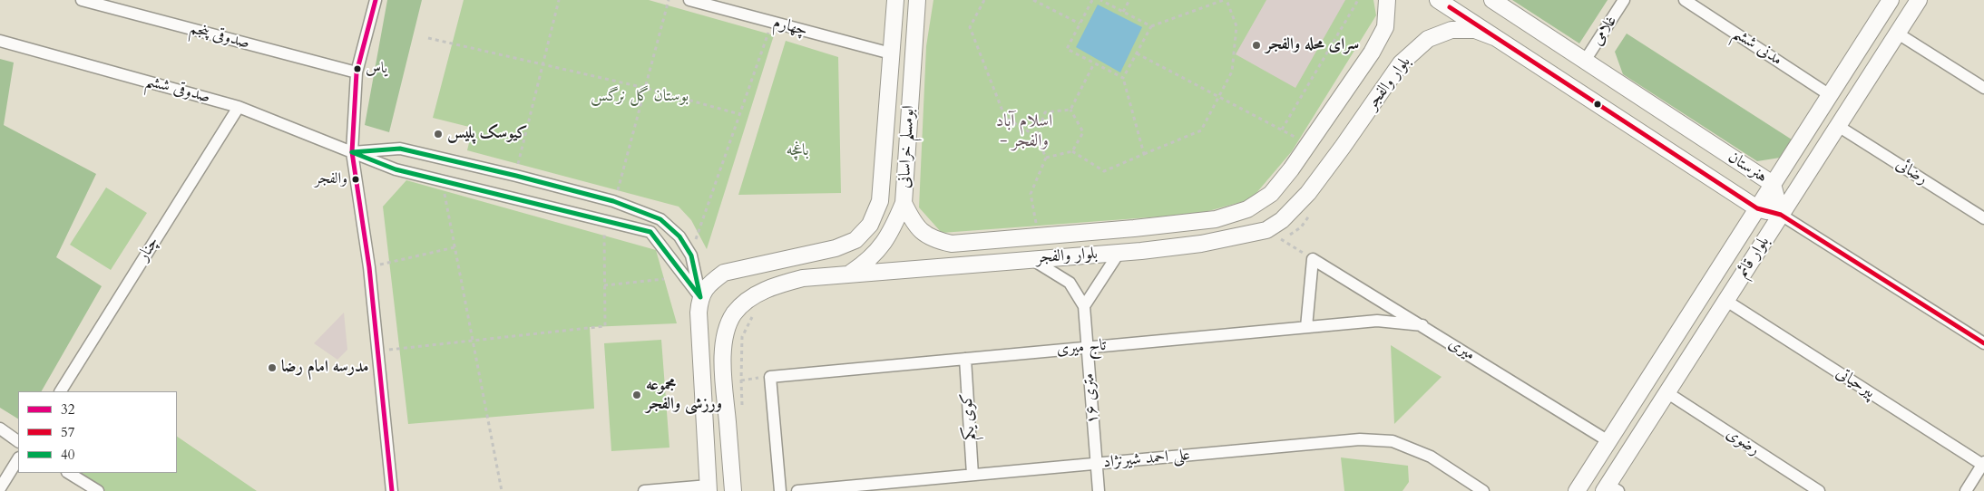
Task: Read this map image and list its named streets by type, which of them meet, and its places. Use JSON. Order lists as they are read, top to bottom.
{
  "streets": {
    "main road": [
      "بلوار والفجر",
      "ابومسلم خراسانی",
      "هنرستان",
      "بلوار قائم"
    ],
    "street": [
      "چهارم",
      "غلامی",
      "صدوقی پنجم",
      "مدنی ششم",
      "صدوقی ششم",
      "رضائی",
      "چنار",
      "تاج میری",
      "میری",
      "پیرحیاتی",
      "۱۶ متری",
      "کوی یکم",
      "رضوی",
      "علی احمد شیرنژاد"
    ]
  },
  "crossings": [
    ["چهارم", "ابومسلم خراسانی"],
    ["غلامی", "هنرستان"],
    ["مدنی ششم", "بلوار قائم"],
    ["بلوار والفجر", "ابومسلم خراسانی"],
    ["بلوار والفجر", "هنرستان"],
    ["صدوقی ششم", "ابومسلم خراسانی"],
    ["صدوقی ششم", "چنار"],
    ["هنرستان", "بلوار قائم"],
    ["رضائی", "بلوار قائم"],
    ["بلوار قائم", "میری"],
    ["بلوار قائم", "پیرحیاتی"],
    ["بلوار قائم", "رضوی"],
    ["تاج میری", "میری"],
    ["تاج میری", "۱۶ متری"],
    ["تاج میری", "کوی یکم"],
    ["۱۶ متری", "علی احمد شیرنژاد"],
    ["کوی یکم", "علی احمد شیرنژاد"]
  ],
  "districts": ["اسلام آباد - والفجر"],
  "parks": ["بوستان گل نرگس", "باغچه"],
  "places": [
    "سرای محله والفجر",
    "یاس",
    "کیوسک پلیس",
    "والفجر",
    "مدرسه امام رضا",
    "مجموعه ورزشی والفجر"
  ],
  "lines": ["transit line 32", "transit line 57", "transit line 40"],
  "legend": ["32", "57", "40"]
}
